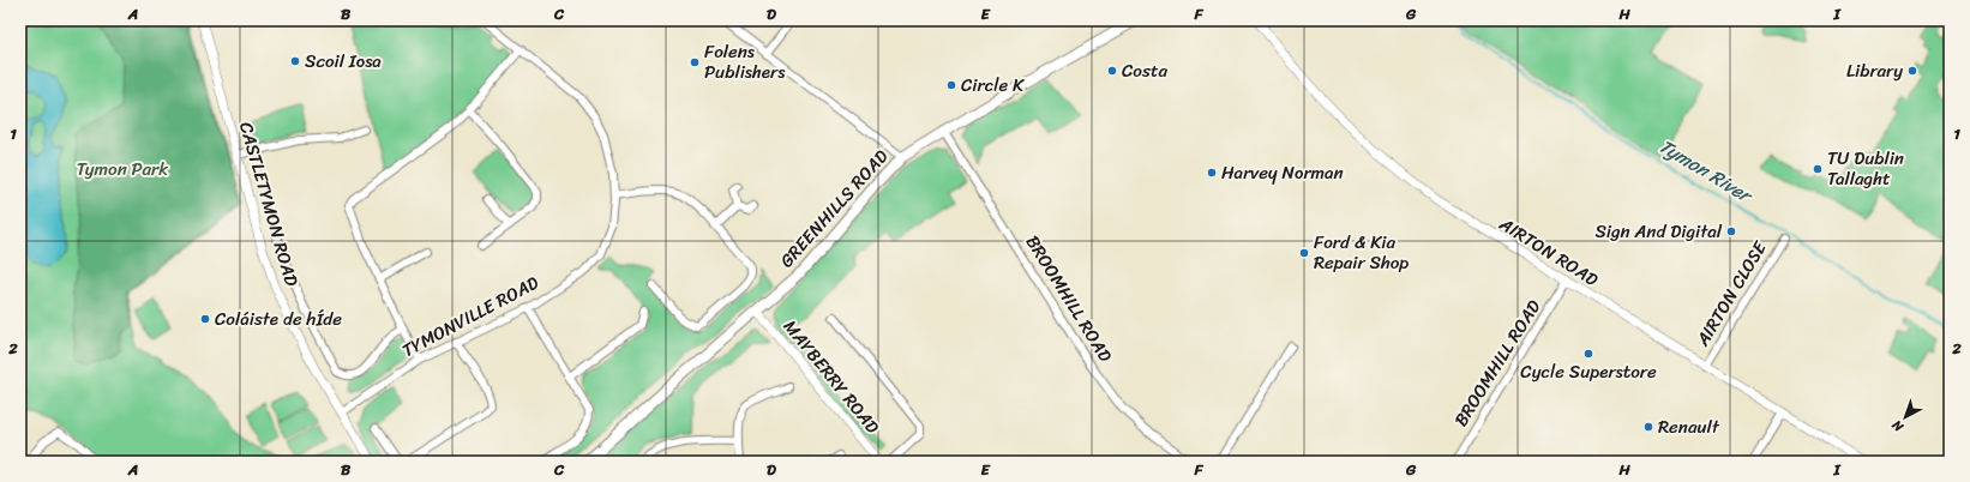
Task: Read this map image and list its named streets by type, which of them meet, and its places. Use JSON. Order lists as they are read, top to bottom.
{
  "streets": {
    "main road": ["GREENHILLS ROAD"],
    "street": [
      "CASTLETYMON ROAD",
      "AIRTON ROAD",
      "AIRTON CLOSE",
      "BROOMHILL ROAD",
      "TYMONVILLE ROAD",
      "MAYBERRY ROAD"
    ]
  },
  "crossings": [
    ["CASTLETYMON ROAD", "TYMONVILLE ROAD"],
    ["GREENHILLS ROAD", "BROOMHILL ROAD"],
    ["GREENHILLS ROAD", "MAYBERRY ROAD"],
    ["AIRTON ROAD", "AIRTON CLOSE"],
    ["AIRTON ROAD", "BROOMHILL ROAD"]
  ],
  "water": ["Tymon River"],
  "parks": ["Tymon Park"],
  "places": [
    "Scoil Iosa",
    "Folens Publishers",
    "Costa",
    "Library",
    "Circle K",
    "TU Dublin Tallaght",
    "Harvey Norman",
    "Sign And Digital",
    "Ford & Kia Repair Shop",
    "Coláiste de hÍde",
    "Cycle Superstore",
    "Renault"
  ],
  "north": "bottom left",
  "grid": {
    "columns": [
      "A",
      "B",
      "C",
      "D",
      "E",
      "F",
      "G",
      "H",
      "I"
    ],
    "rows": ["1", "2"]
  }
}
